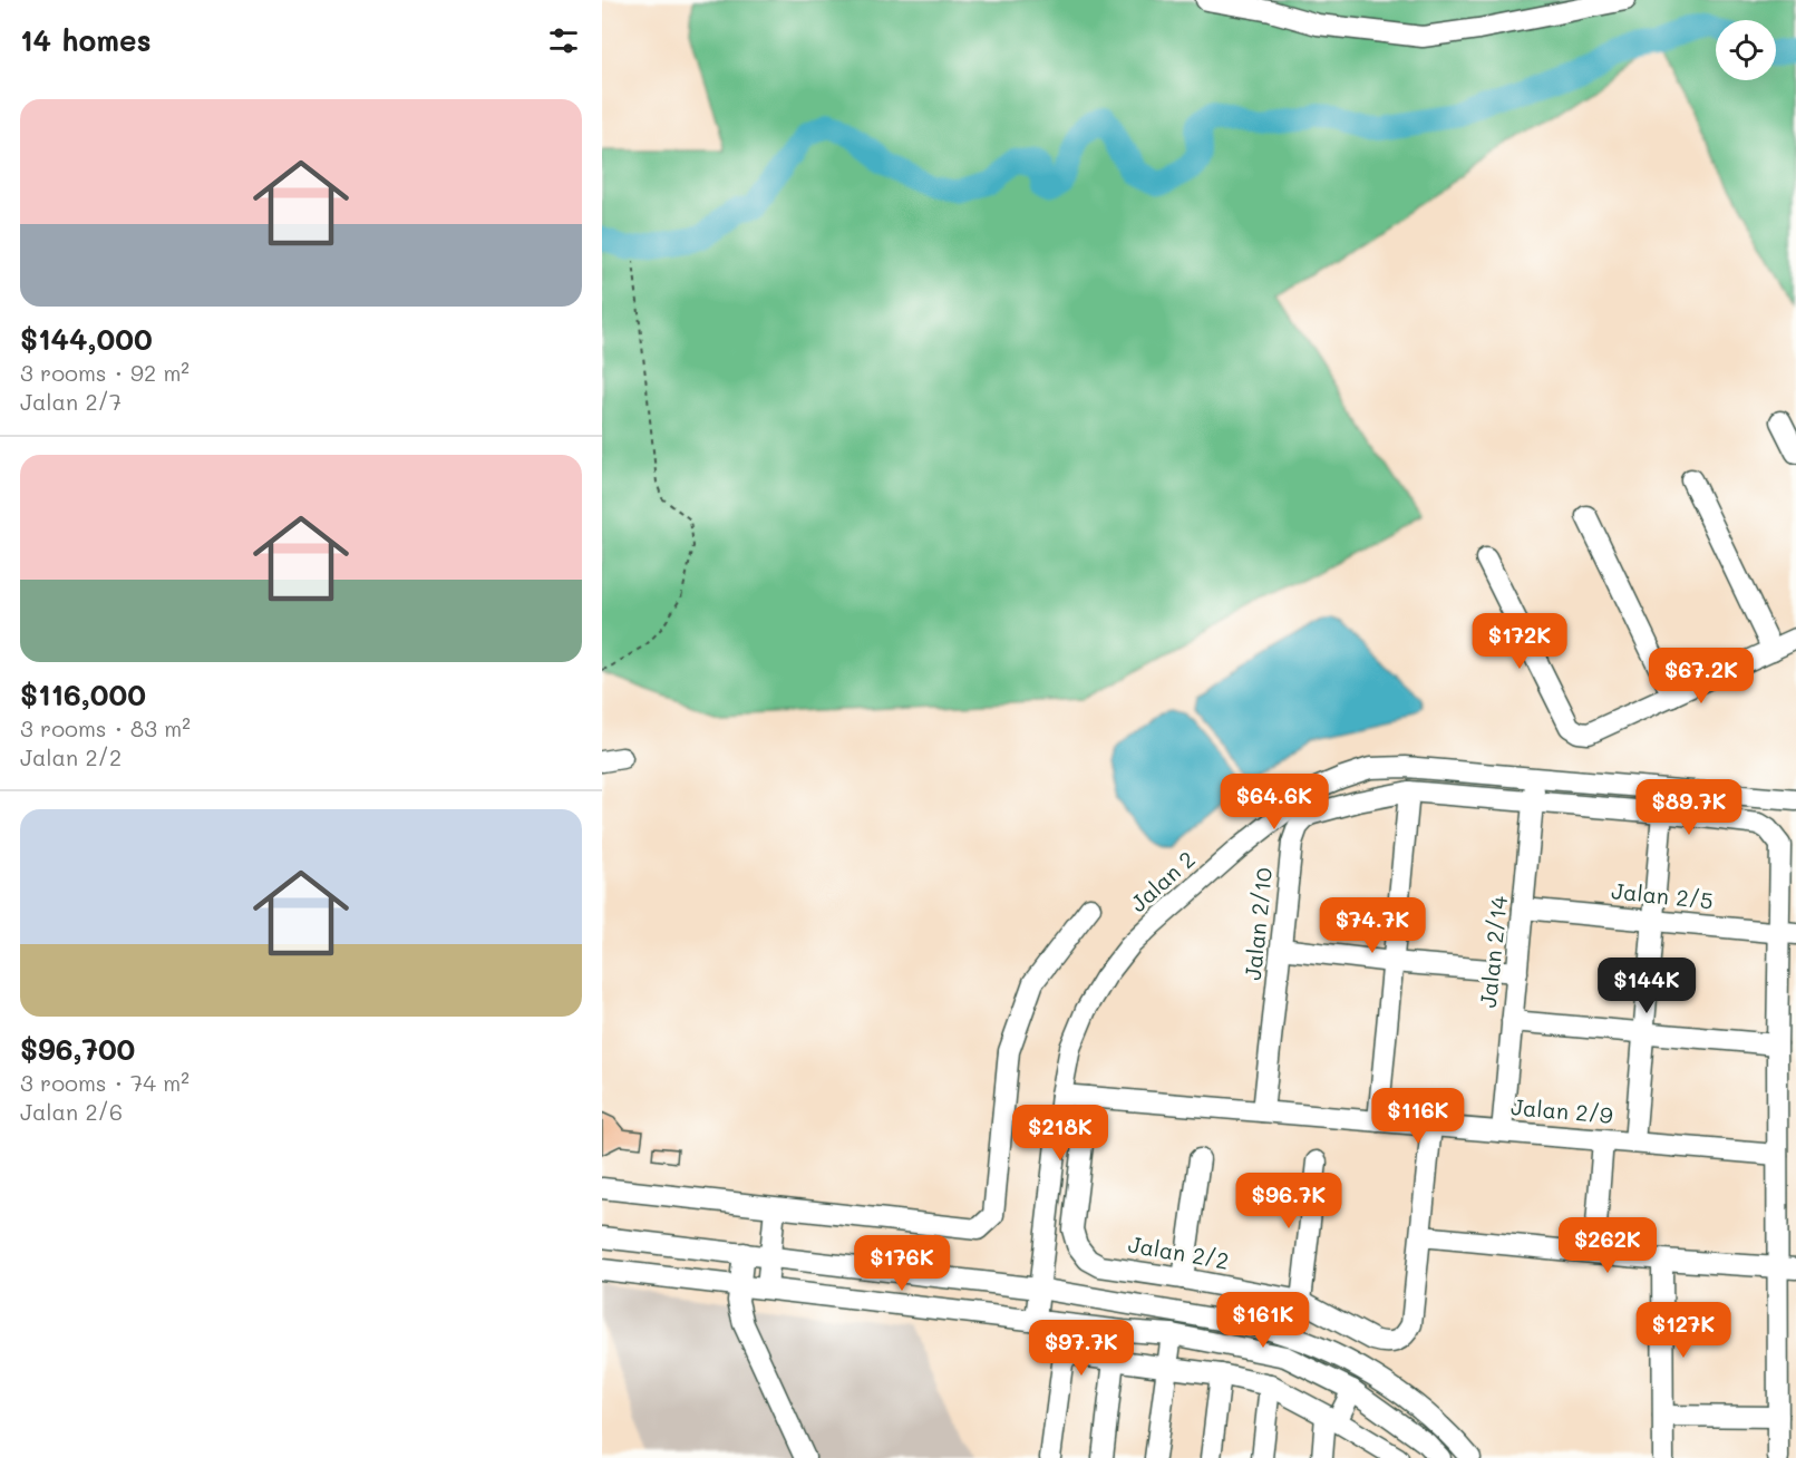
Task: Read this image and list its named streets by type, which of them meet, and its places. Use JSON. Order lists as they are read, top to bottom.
{
  "streets": {
    "street": [
      "Jalan 2",
      "Jalan 2/5",
      "Jalan 2/10",
      "Jalan 2/14",
      "Jalan 2/9",
      "Jalan 2/2"
    ]
  },
  "crossings": [
    ["Jalan 2", "Jalan 2/14"],
    ["Jalan 2", "Jalan 2/9"],
    ["Jalan 2/5", "Jalan 2/10"],
    ["Jalan 2/5", "Jalan 2/14"],
    ["Jalan 2/10", "Jalan 2/14"],
    ["Jalan 2/10", "Jalan 2/9"],
    ["Jalan 2/14", "Jalan 2/9"],
    ["Jalan 2/9", "Jalan 2/2"]
  ],
  "page": {
    "heading": "14 homes",
    "list": [
      {
        "name": "$144,000",
        "note": "3 rooms · 92 m² · Jalan 2/7"
      },
      {
        "name": "$116,000",
        "note": "3 rooms · 83 m² · Jalan 2/2"
      },
      {
        "name": "$96,700",
        "note": "3 rooms · 74 m² · Jalan 2/6"
      }
    ],
    "price": [
      "$172K",
      "$67.2K",
      "$64.6K",
      "$89.7K",
      "$74.7K",
      "$144K",
      "$116K",
      "$218K",
      "$96.7K",
      "$262K",
      "$176K",
      "$161K",
      "$127K",
      "$97.7K"
    ]
  }
}
